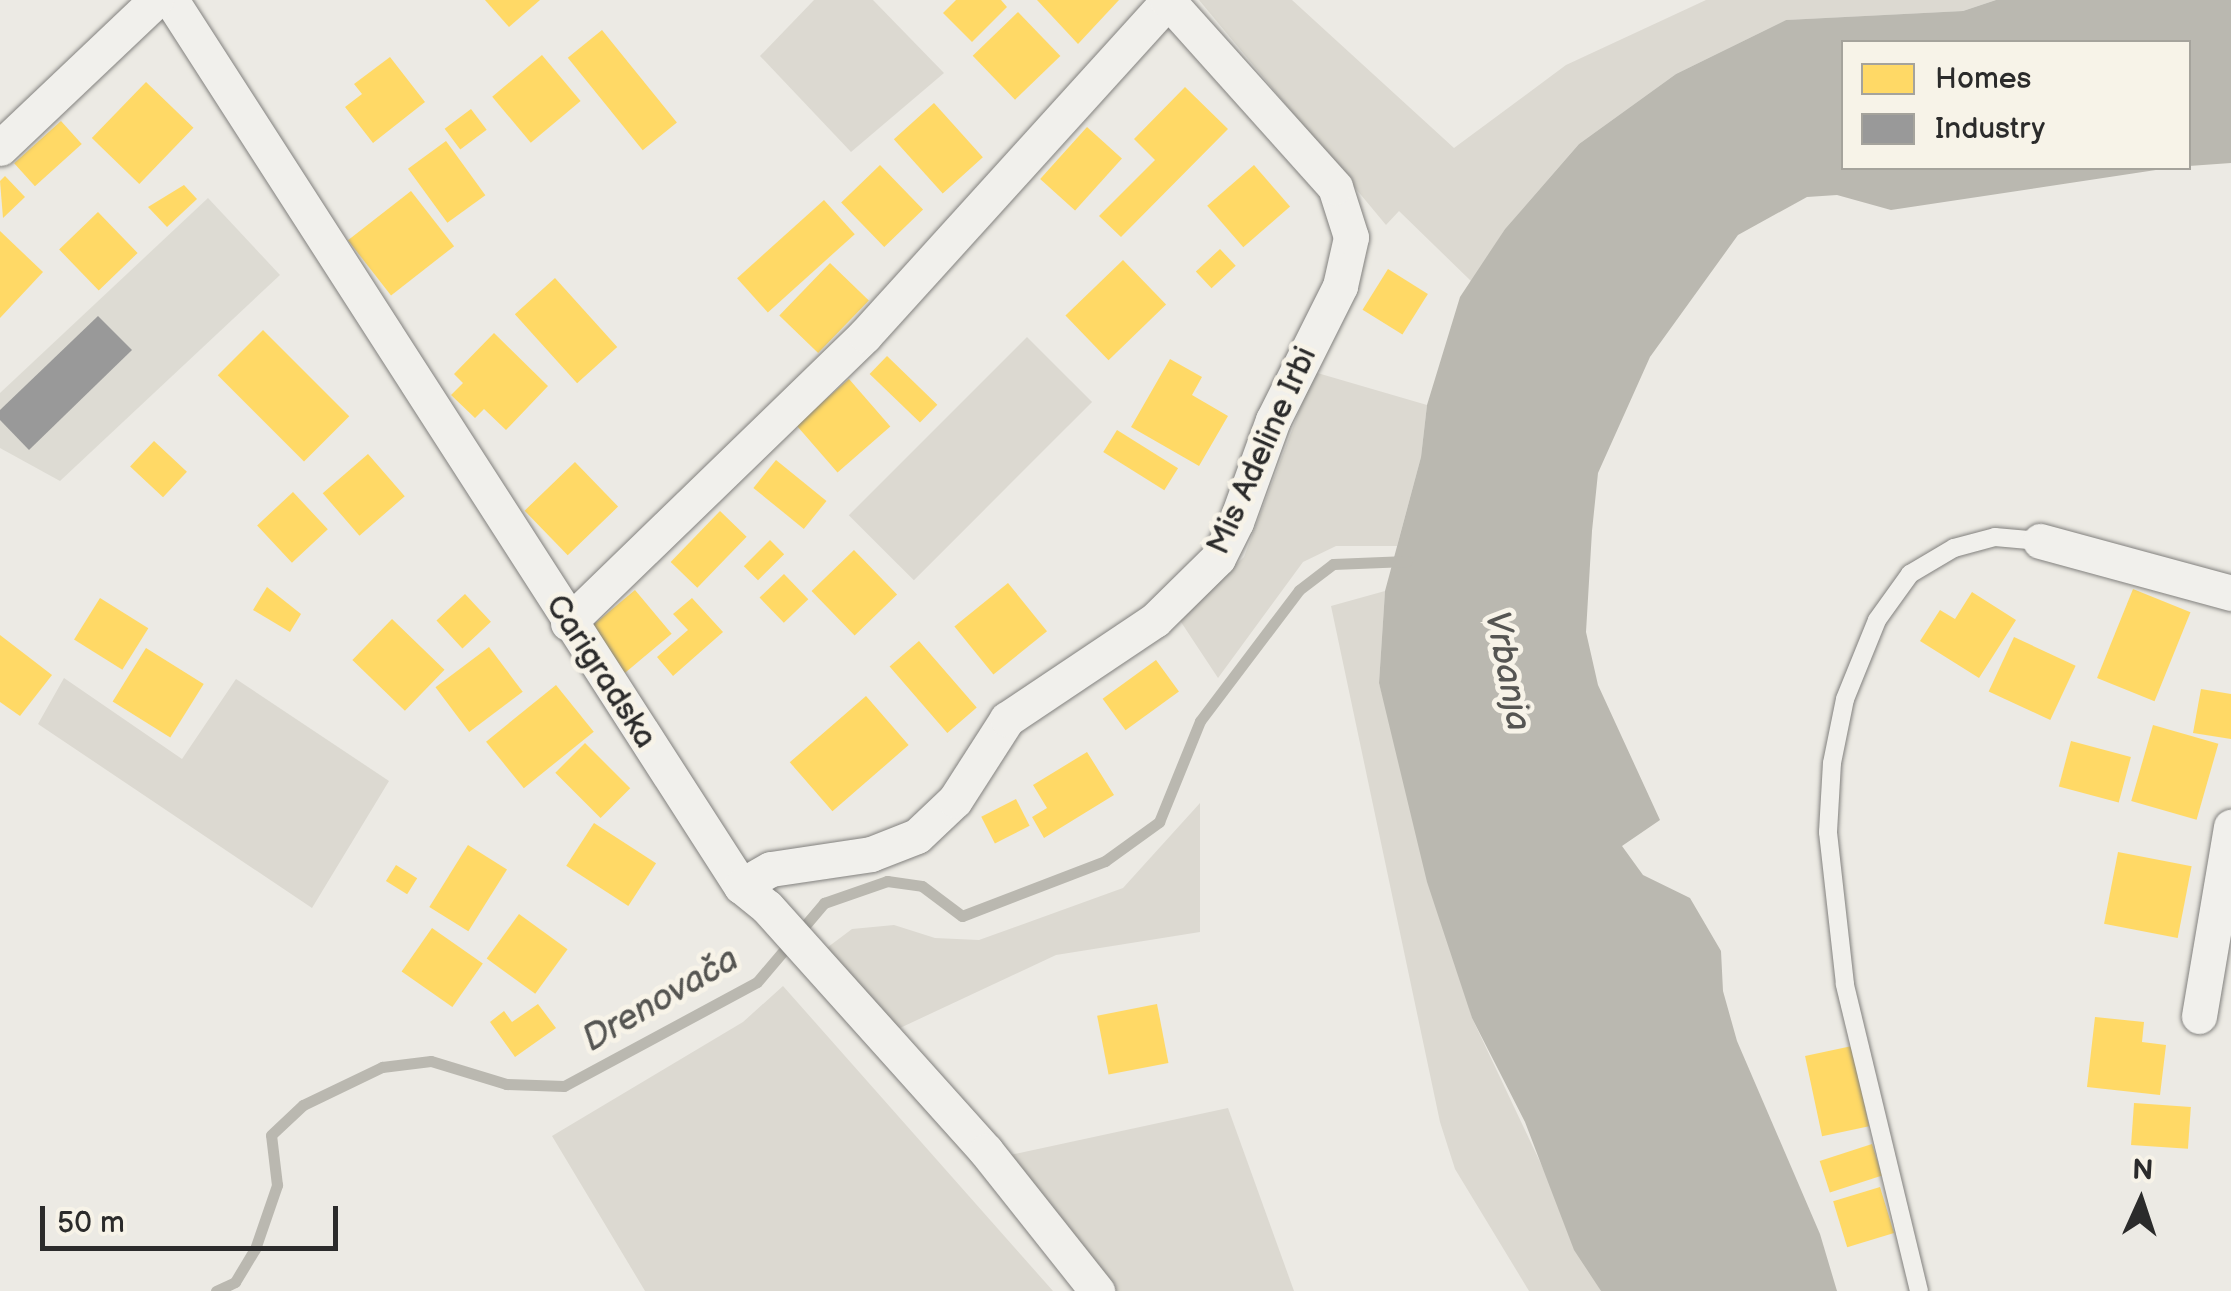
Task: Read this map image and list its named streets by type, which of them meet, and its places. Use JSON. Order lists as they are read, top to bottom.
{
  "streets": {
    "street": ["Mis Adeline Irbi", "Carigradska"]
  },
  "crossings": [
    ["Mis Adeline Irbi", "Carigradska"]
  ],
  "water": ["Vrbanja", "Drenovača"],
  "legend": ["Homes", "Industry"],
  "scale_bar": "50 m",
  "north": "top"
}
